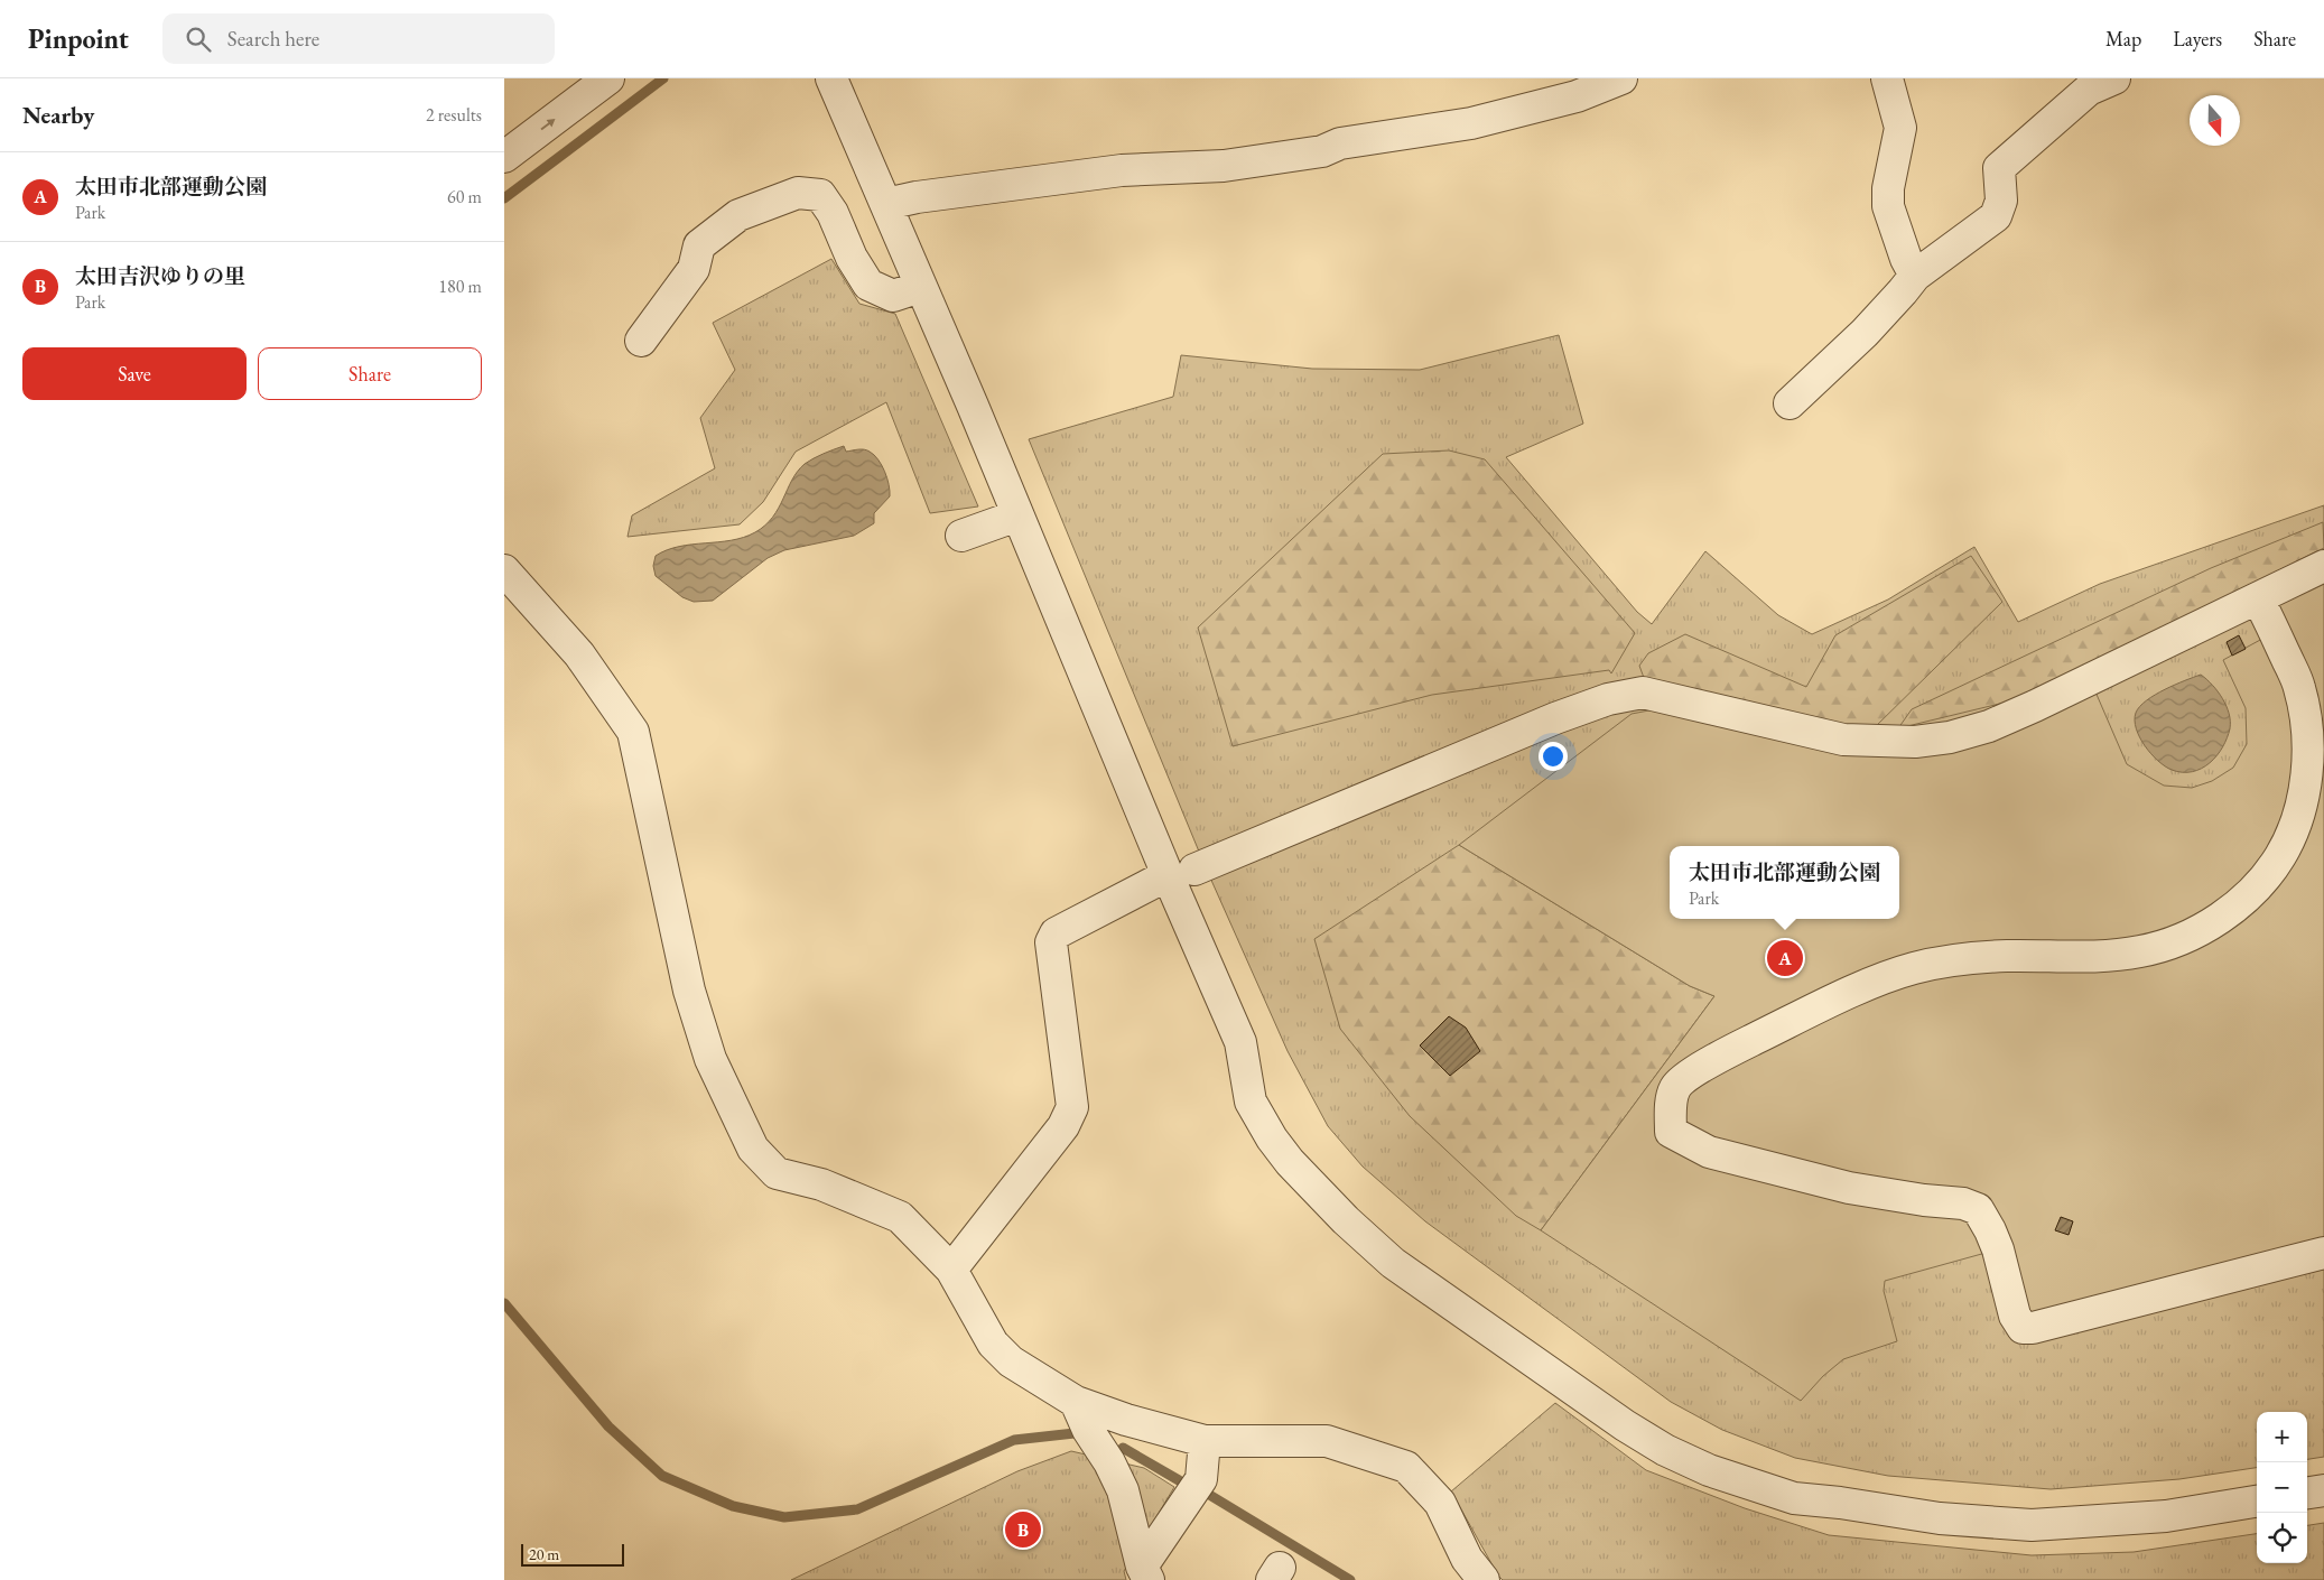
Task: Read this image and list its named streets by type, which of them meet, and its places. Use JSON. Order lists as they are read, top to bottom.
{
  "scale_bar": "20 m",
  "north": "bottom",
  "page": {
    "header": "Pinpoint",
    "search": "Search here",
    "nav": ["Map", "Layers", "Share"],
    "heading": ["Nearby", "2 results"],
    "list": [
      {
        "mark": "A",
        "name": "太田市北部運動公園",
        "note": "Park",
        "value": "60 m"
      },
      {
        "mark": "B",
        "name": "太田吉沢ゆりの里",
        "note": "Park",
        "value": "180 m"
      }
    ],
    "buttons": ["Save", "Share"],
    "popup": ["太田市北部運動公園", "Park"],
    "pins": ["A", "B"],
    "map_buttons": ["+", "−"],
    "scale": "20 m"
  }
}
